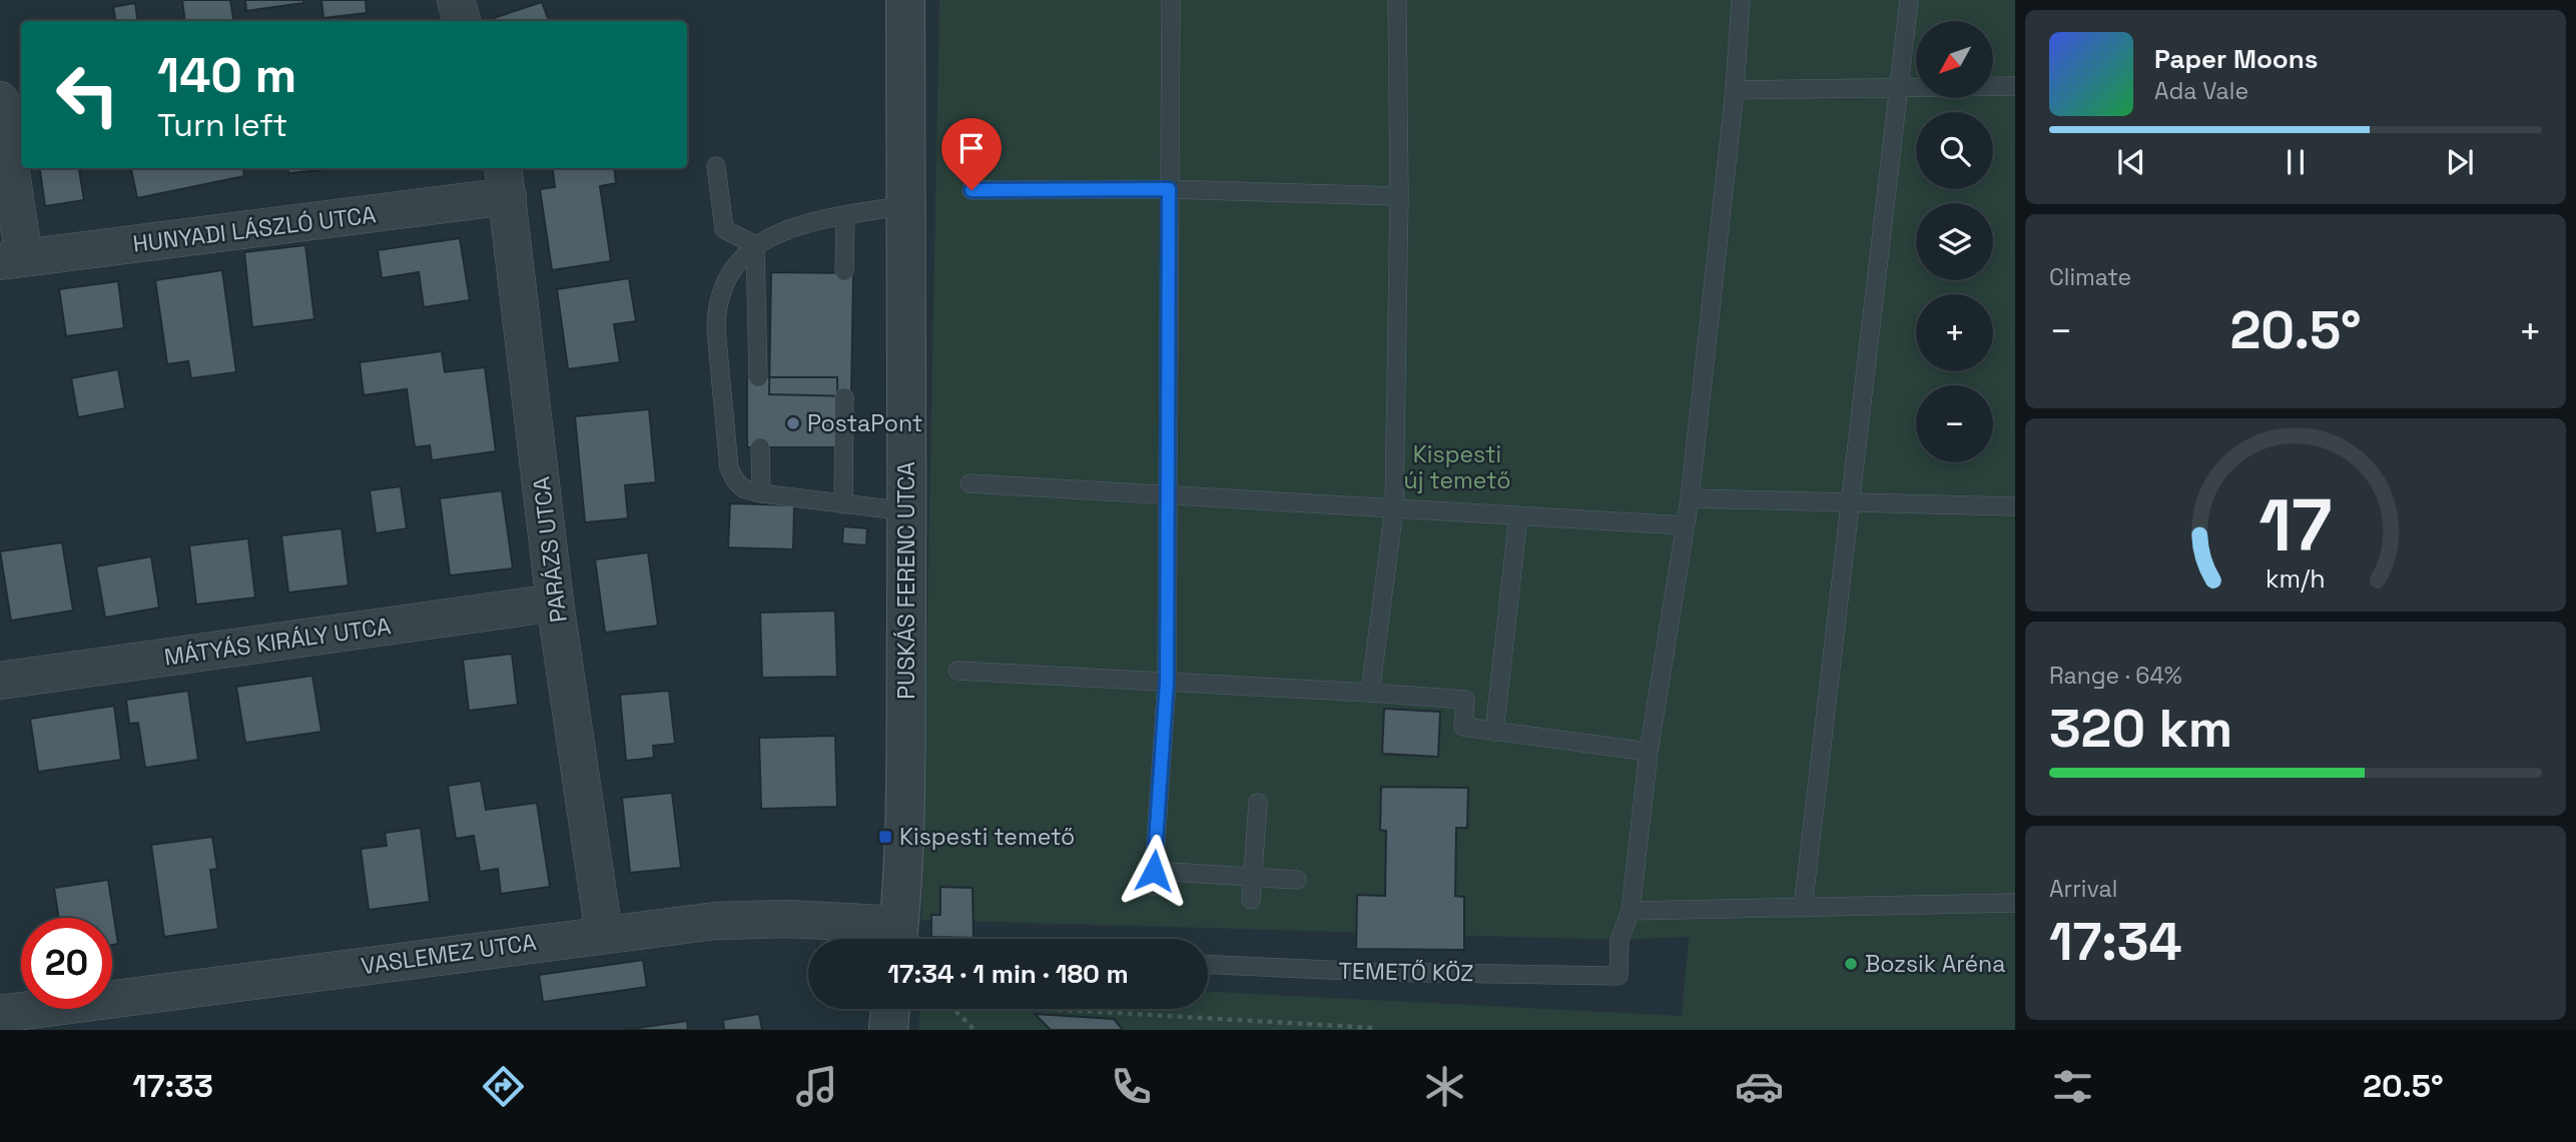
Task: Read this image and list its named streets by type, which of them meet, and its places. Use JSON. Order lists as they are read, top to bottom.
{
  "streets": {
    "street": [
      "HUNYADI LÁSZLÓ UTCA",
      "PARÁZS UTCA",
      "PUSKÁS FERENC UTCA",
      "MÁTYÁS KIRÁLY UTCA",
      "VASLEMEZ UTCA"
    ],
    "lane": ["TEMETŐ KÖZ"]
  },
  "crossings": [
    ["HUNYADI LÁSZLÓ UTCA", "PARÁZS UTCA"],
    ["PARÁZS UTCA", "MÁTYÁS KIRÁLY UTCA"],
    ["PARÁZS UTCA", "VASLEMEZ UTCA"]
  ],
  "parks": ["Kispesti új temető"],
  "places": {
    "other": ["PostaPont", "Bozsik Aréna"],
    "transit": ["Kispesti temető"]
  },
  "north": "bottom left",
  "page": {
    "map_buttons": ["+", "−"],
    "turn": ["140 m", "Turn left"],
    "song": ["Paper Moons", "Ada Vale"],
    "tile": [
      "Climate",
      ["Range · 64%", "320 km"],
      ["Arrival", "17:34"]
    ],
    "heat": ["−", "20.5°", "+"],
    "limit": "20",
    "trip": "17:34 · 1 min · 180 m",
    "tabs": ["17:33", "20.5°"],
    "gauge": ["17", "km/h"]
  }
}
